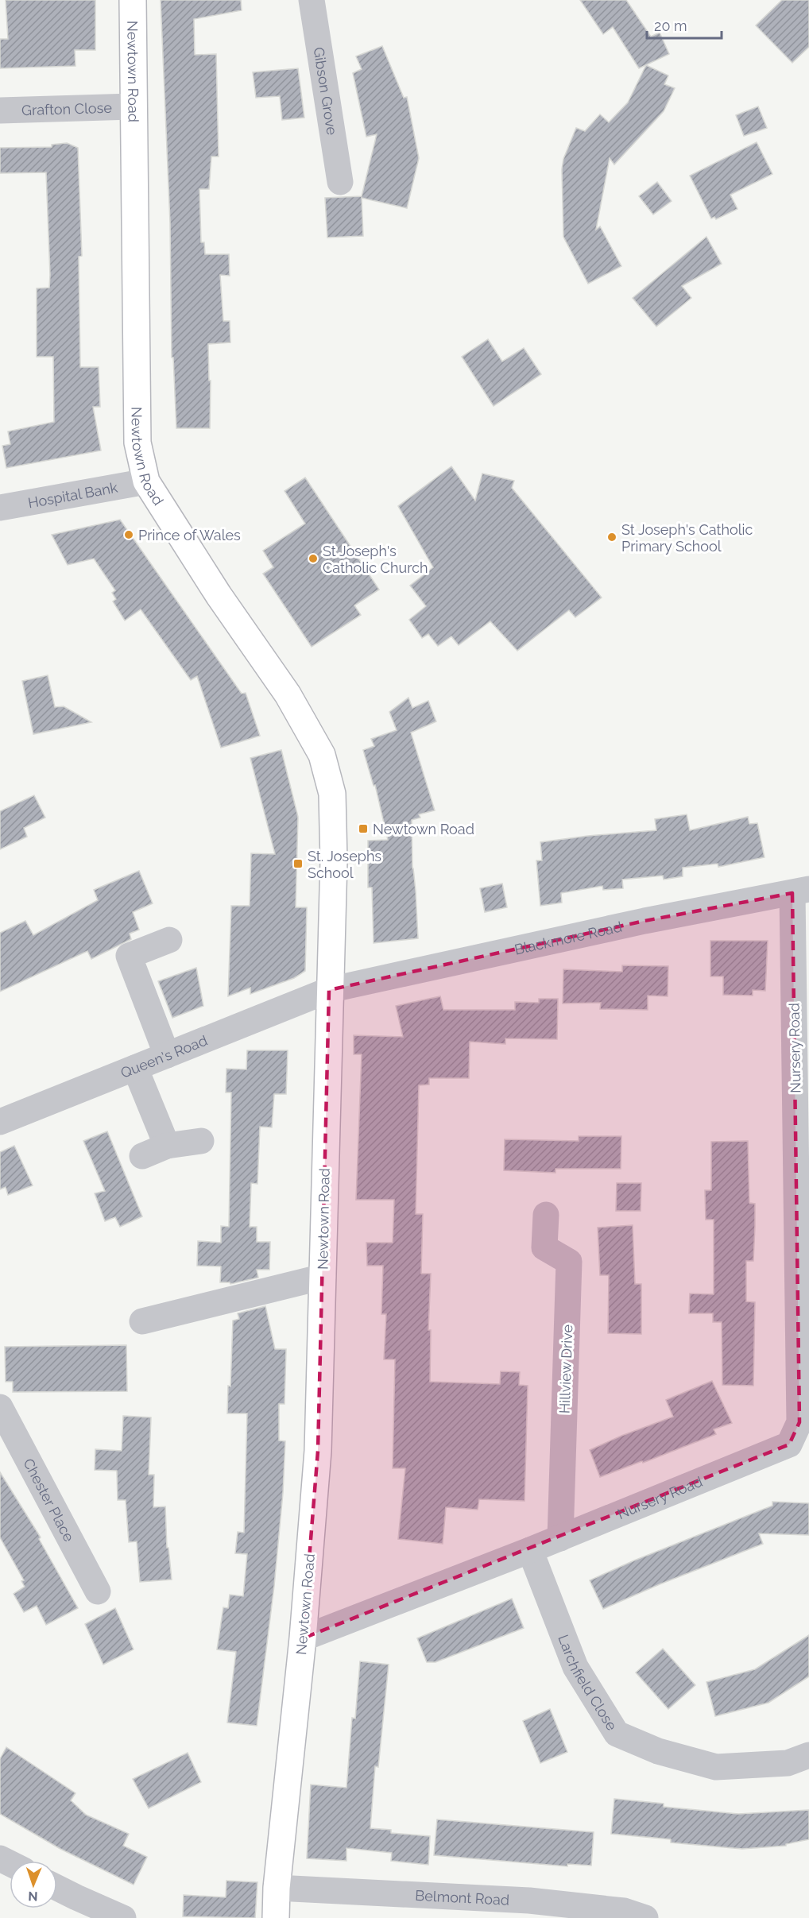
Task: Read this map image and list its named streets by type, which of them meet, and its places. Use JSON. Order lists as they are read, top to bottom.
{
  "streets": {
    "main road": ["Newtown Road"],
    "street": [
      "Gibson Grove",
      "Grafton Close",
      "Hospital Bank",
      "Blackmore Road",
      "Nursery Road",
      "Queen's Road",
      "Hillview Drive",
      "Chester Place",
      "Larchfield Close",
      "Belmont Road"
    ]
  },
  "crossings": [
    ["Newtown Road", "Grafton Close"],
    ["Newtown Road", "Hospital Bank"],
    ["Newtown Road", "Blackmore Road"],
    ["Newtown Road", "Nursery Road"],
    ["Newtown Road", "Queen's Road"],
    ["Newtown Road", "Belmont Road"],
    ["Blackmore Road", "Nursery Road"],
    ["Blackmore Road", "Queen's Road"],
    ["Nursery Road", "Hillview Drive"],
    ["Nursery Road", "Larchfield Close"]
  ],
  "places": {
    "other": ["Prince of Wales", "St Joseph's Catholic Primary School", "St Joseph's Catholic Church"],
    "transit": ["Newtown Road", "St. Josephs School"]
  },
  "scale_bar": "20 m",
  "north": "bottom"
}
